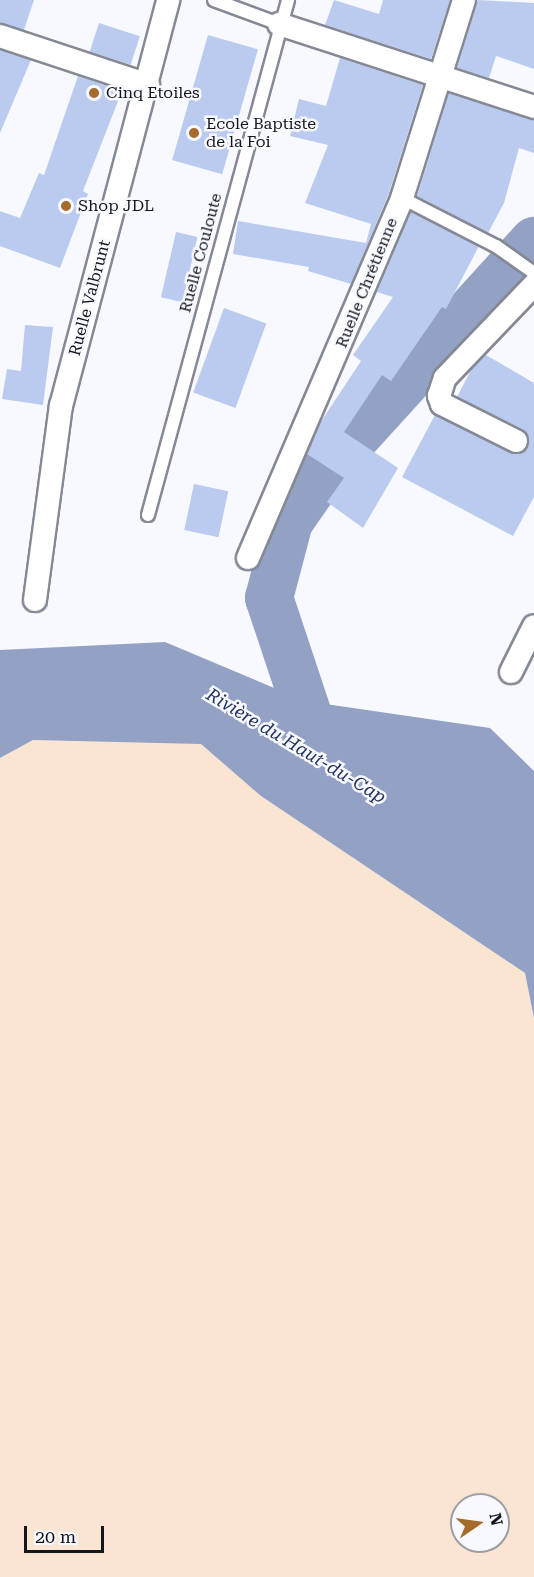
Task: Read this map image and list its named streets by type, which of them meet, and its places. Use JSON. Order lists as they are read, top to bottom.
{
  "streets": {
    "street": ["Ruelle Chrétienne", "Ruelle Valbrunt"],
    "lane": ["Ruelle Couloute"]
  },
  "water": ["Rivière du Haut-du-Cap"],
  "places": ["Cinq Etoiles", "Ecole Baptiste de la Foi", "Shop JDL"],
  "scale_bar": "20 m",
  "north": "right"
}
